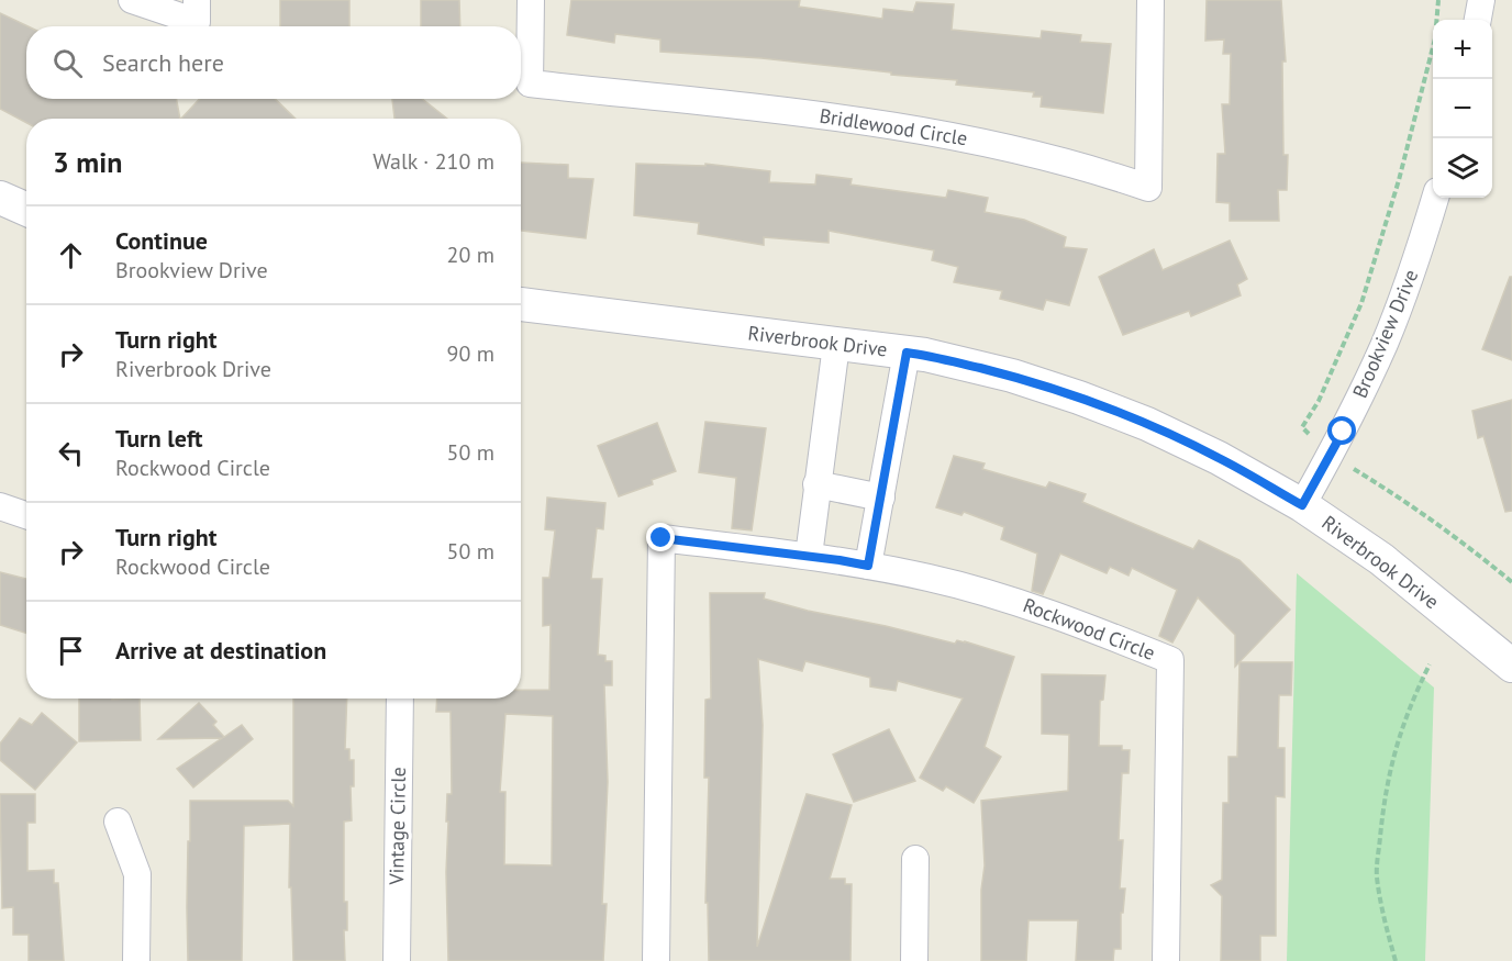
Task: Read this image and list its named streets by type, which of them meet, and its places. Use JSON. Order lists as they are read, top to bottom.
{
  "streets": {
    "street": [
      "Bridlewood Circle",
      "Brookview Drive",
      "Riverbrook Drive",
      "Rockwood Circle",
      "Vintage Circle"
    ]
  },
  "crossings": [
    ["Brookview Drive", "Riverbrook Drive"]
  ],
  "page": {
    "map_buttons": ["+", "−"],
    "search": "Search here",
    "heading": ["3 min", "Walk · 210 m"],
    "list": [
      ["Continue", "Brookview Drive", "20 m"],
      ["Turn right", "Riverbrook Drive", "90 m"],
      ["Turn left", "Rockwood Circle", "50 m"],
      ["Turn right", "Rockwood Circle", "50 m"],
      "Arrive at destination"
    ]
  }
}
